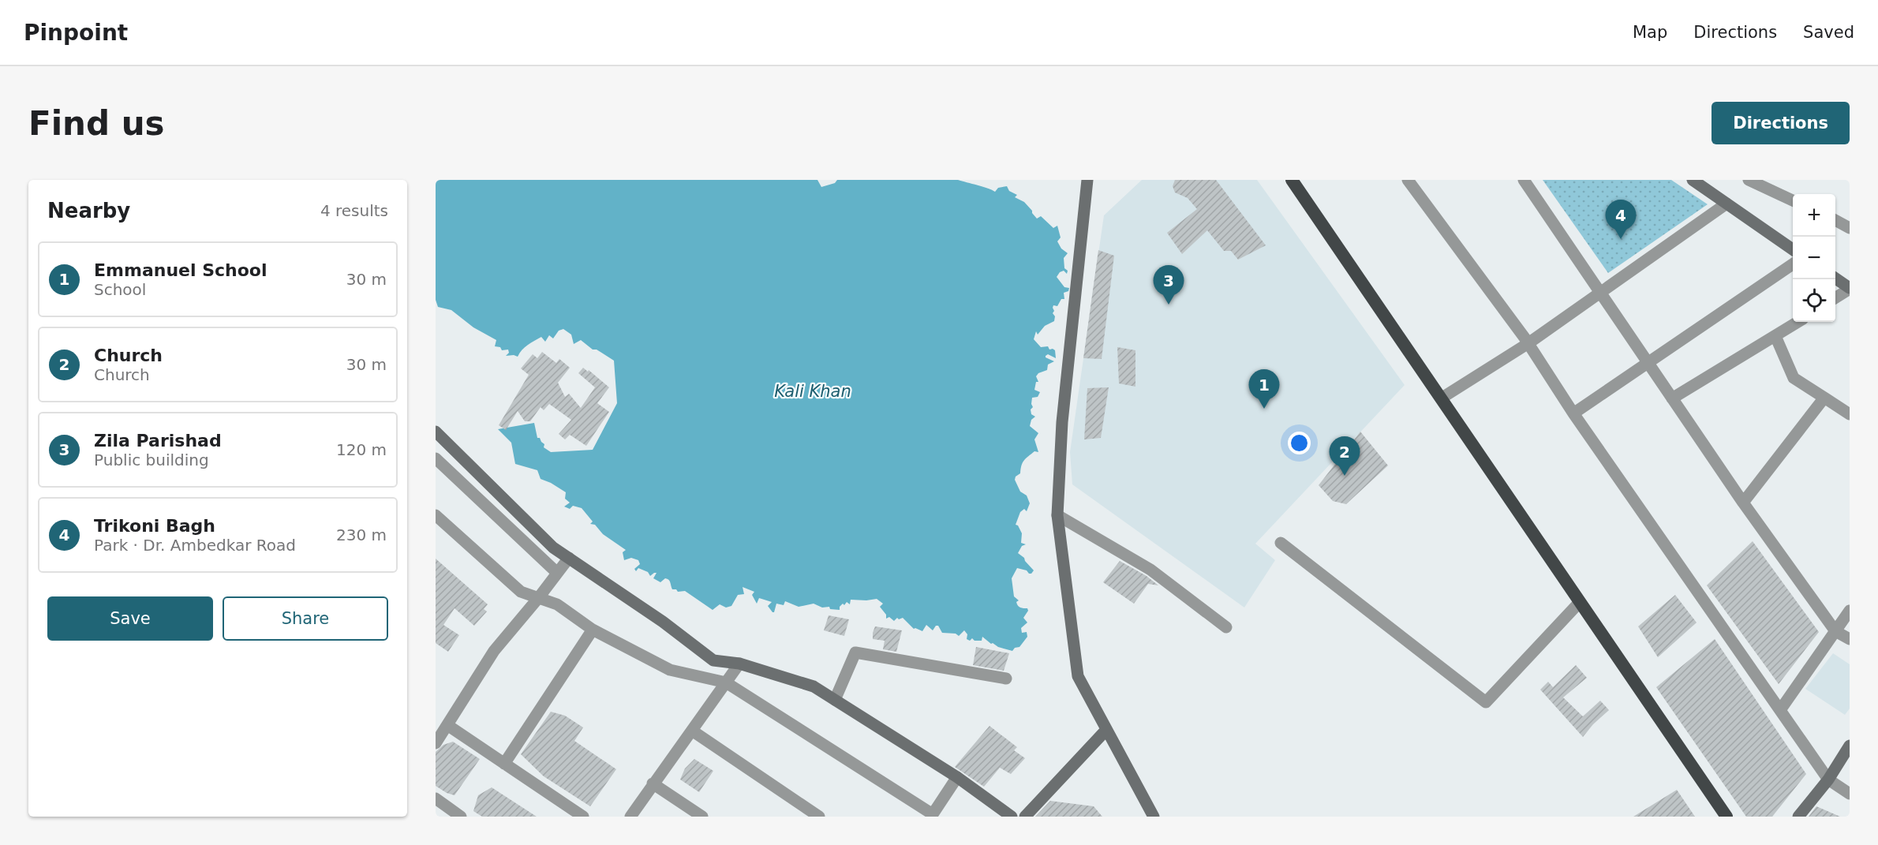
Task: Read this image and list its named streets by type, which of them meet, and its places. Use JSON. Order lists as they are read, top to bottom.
{
  "water": ["Kali Khan"],
  "page": {
    "header": "Pinpoint",
    "nav": ["Map", "Directions", "Saved"],
    "buttons": [
      "Directions",
      ["Save", "Share"]
    ],
    "title": "Find us",
    "heading": ["Nearby", "4 results"],
    "map_buttons": ["+", "−"],
    "pins": [
      "4",
      "3",
      "1",
      "2"
    ],
    "list": [
      {
        "mark": "1",
        "name": "Emmanuel School",
        "note": "School",
        "value": "30 m"
      },
      {
        "mark": "2",
        "name": "Church",
        "note": "Church",
        "value": "30 m"
      },
      {
        "mark": "3",
        "name": "Zila Parishad",
        "note": "Public building",
        "value": "120 m"
      },
      {
        "mark": "4",
        "name": "Trikoni Bagh",
        "note": "Park · Dr. Ambedkar Road",
        "value": "230 m"
      }
    ]
  }
}
